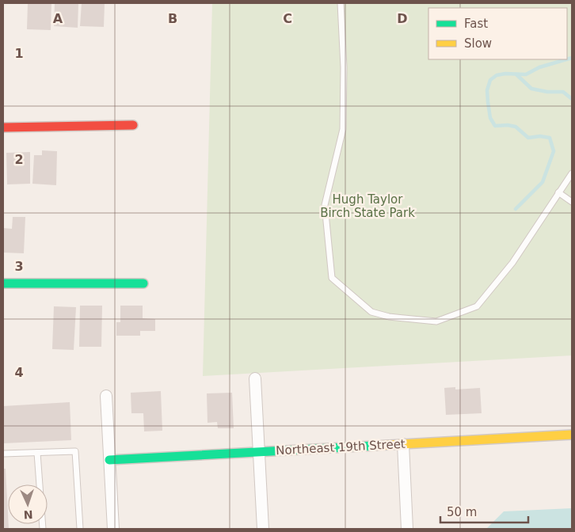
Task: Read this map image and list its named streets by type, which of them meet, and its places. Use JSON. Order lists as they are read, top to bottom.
{
  "streets": {
    "street": ["Northeast 19th Street"]
  },
  "parks": ["Hugh Taylor Birch State Park"],
  "legend": ["Fast", "Slow"],
  "scale_bar": "50 m",
  "north": "bottom",
  "grid": {
    "columns": [
      "A",
      "B",
      "C",
      "D"
    ],
    "rows": [
      "1",
      "2",
      "3",
      "4"
    ]
  }
}
